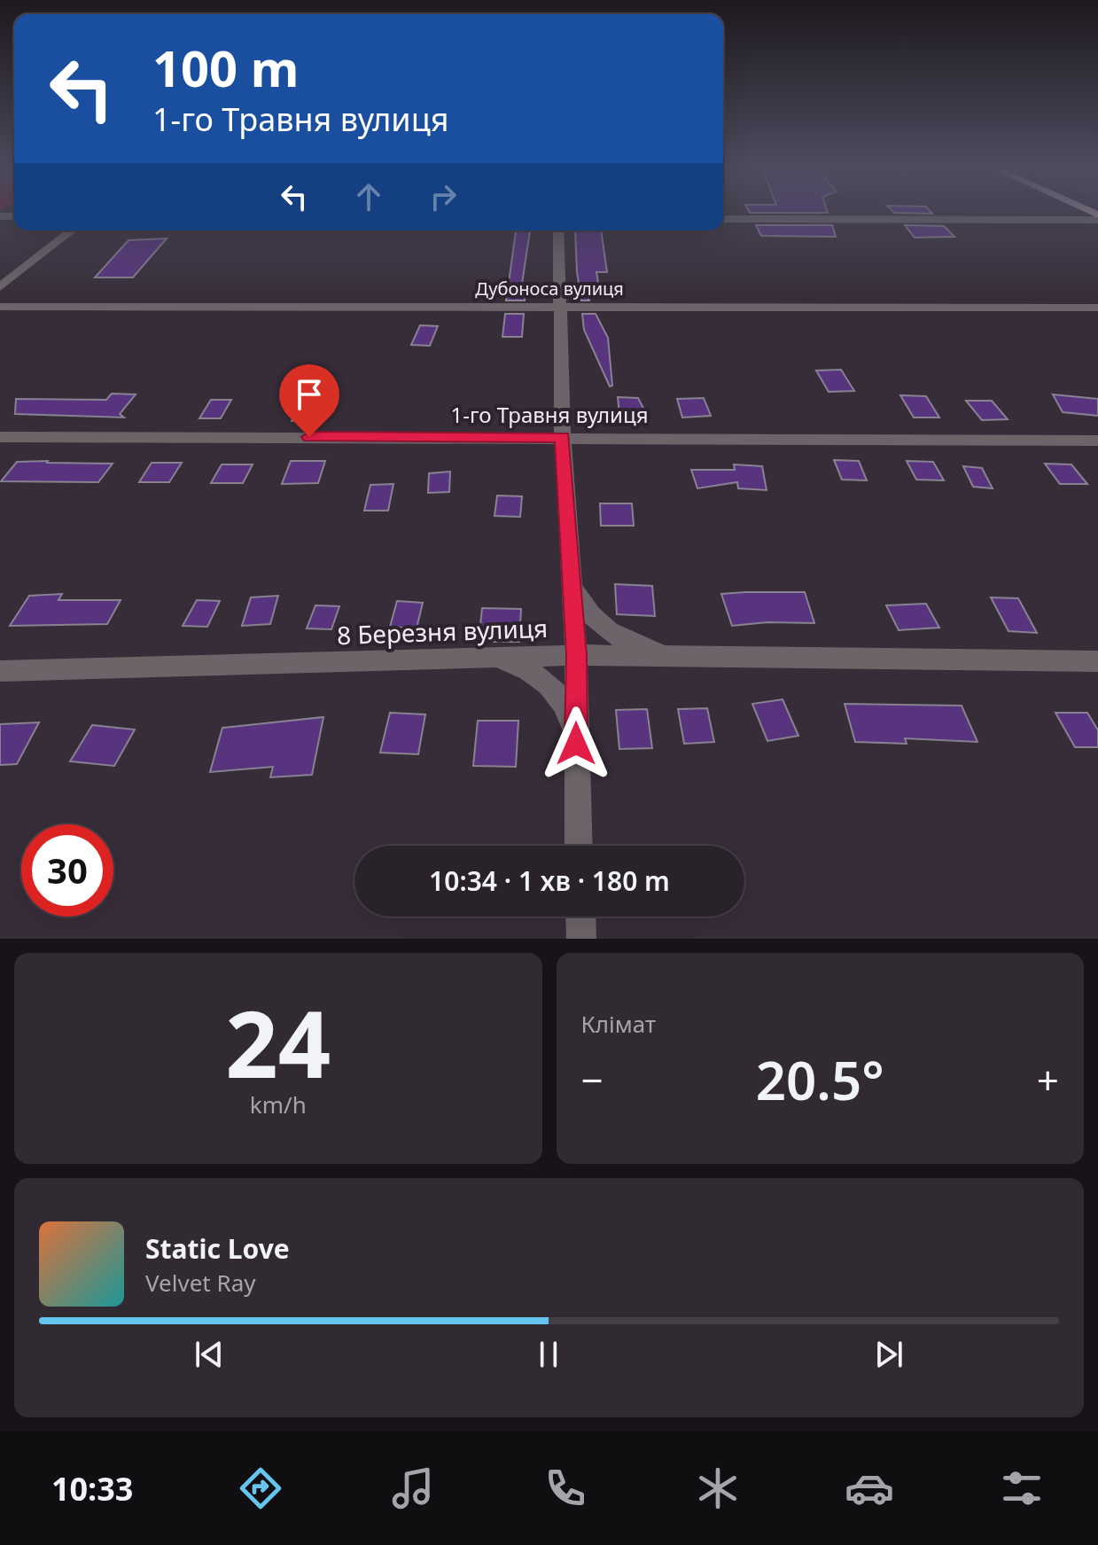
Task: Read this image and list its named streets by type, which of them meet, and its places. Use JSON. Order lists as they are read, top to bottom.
{
  "streets": {
    "street": ["Дубоноса вулиця", "1-го Травня вулиця", "8 Березня вулиця"]
  },
  "page": {
    "turn": ["100 m", "1-го Травня вулиця"],
    "limit": "30",
    "trip": "10:34 · 1 хв · 180 m",
    "tile": [
      ["24", "km/h"],
      "Клімат"
    ],
    "heat": ["−", "20.5°", "+"],
    "song": ["Static Love", "Velvet Ray"],
    "tabs": "10:33"
  }
}
